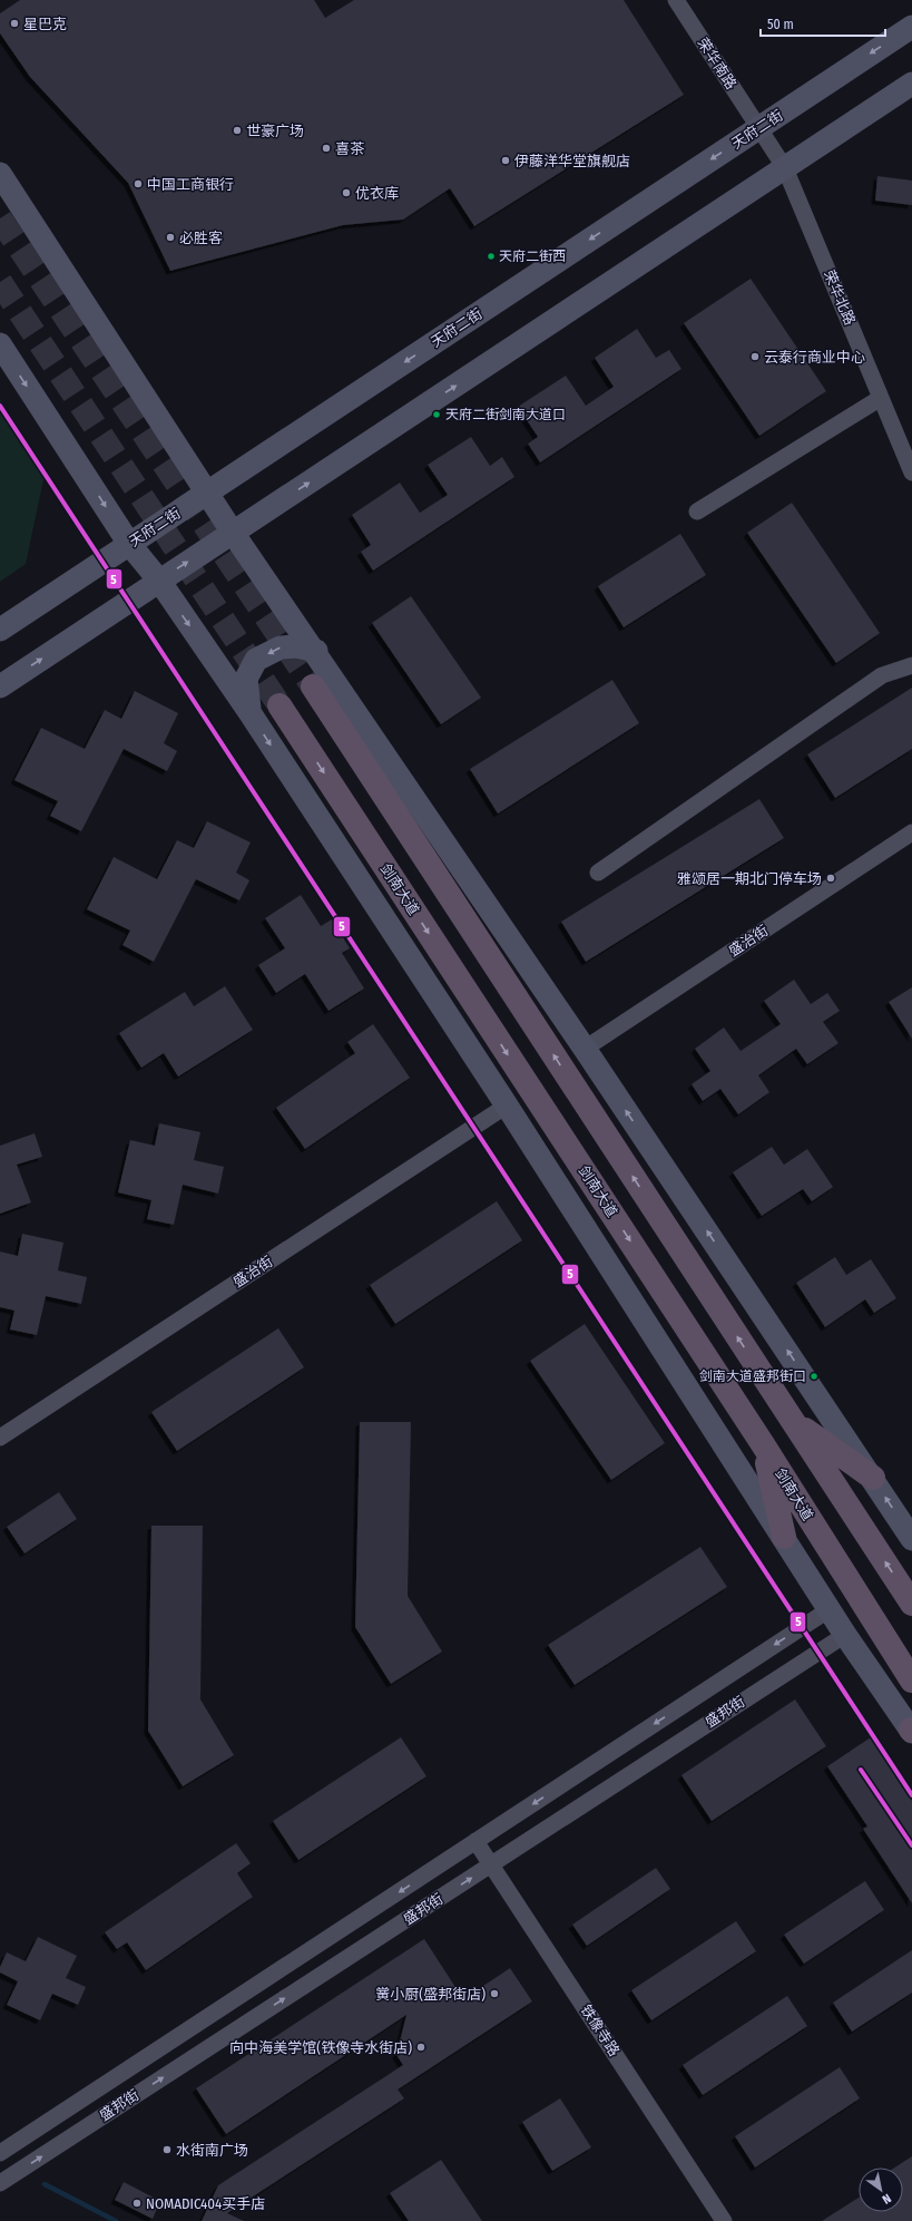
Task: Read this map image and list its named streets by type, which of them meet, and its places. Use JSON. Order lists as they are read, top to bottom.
{
  "streets": {
    "highway": ["剑南大道"],
    "main road": ["天府二街"],
    "street": [
      "荣华南路",
      "荣华北路",
      "盛治街",
      "盛邦街",
      "铁像寺路"
    ]
  },
  "crossings": [
    ["荣华南路", "天府二街"],
    ["荣华南路", "荣华北路"],
    ["天府二街", "荣华北路"],
    ["盛邦街", "铁像寺路"]
  ],
  "places": [
    "星巴克",
    "世豪广场",
    "喜茶",
    "伊藤洋华堂旗舰店",
    "中国工商银行",
    "优衣库",
    "必胜客",
    "天府二街西",
    "云泰行商业中心",
    "天府二街剑南大道口",
    "雅颂居一期北门停车场",
    "剑南大道盛邦街口",
    "黉小厨(盛邦街店)",
    "向中海美学馆(铁像寺水街店)",
    "水街南广场",
    "NOMADIC404买手店"
  ],
  "lines": ["transit line 5"],
  "scale_bar": "50 m",
  "north": "bottom right"
}
